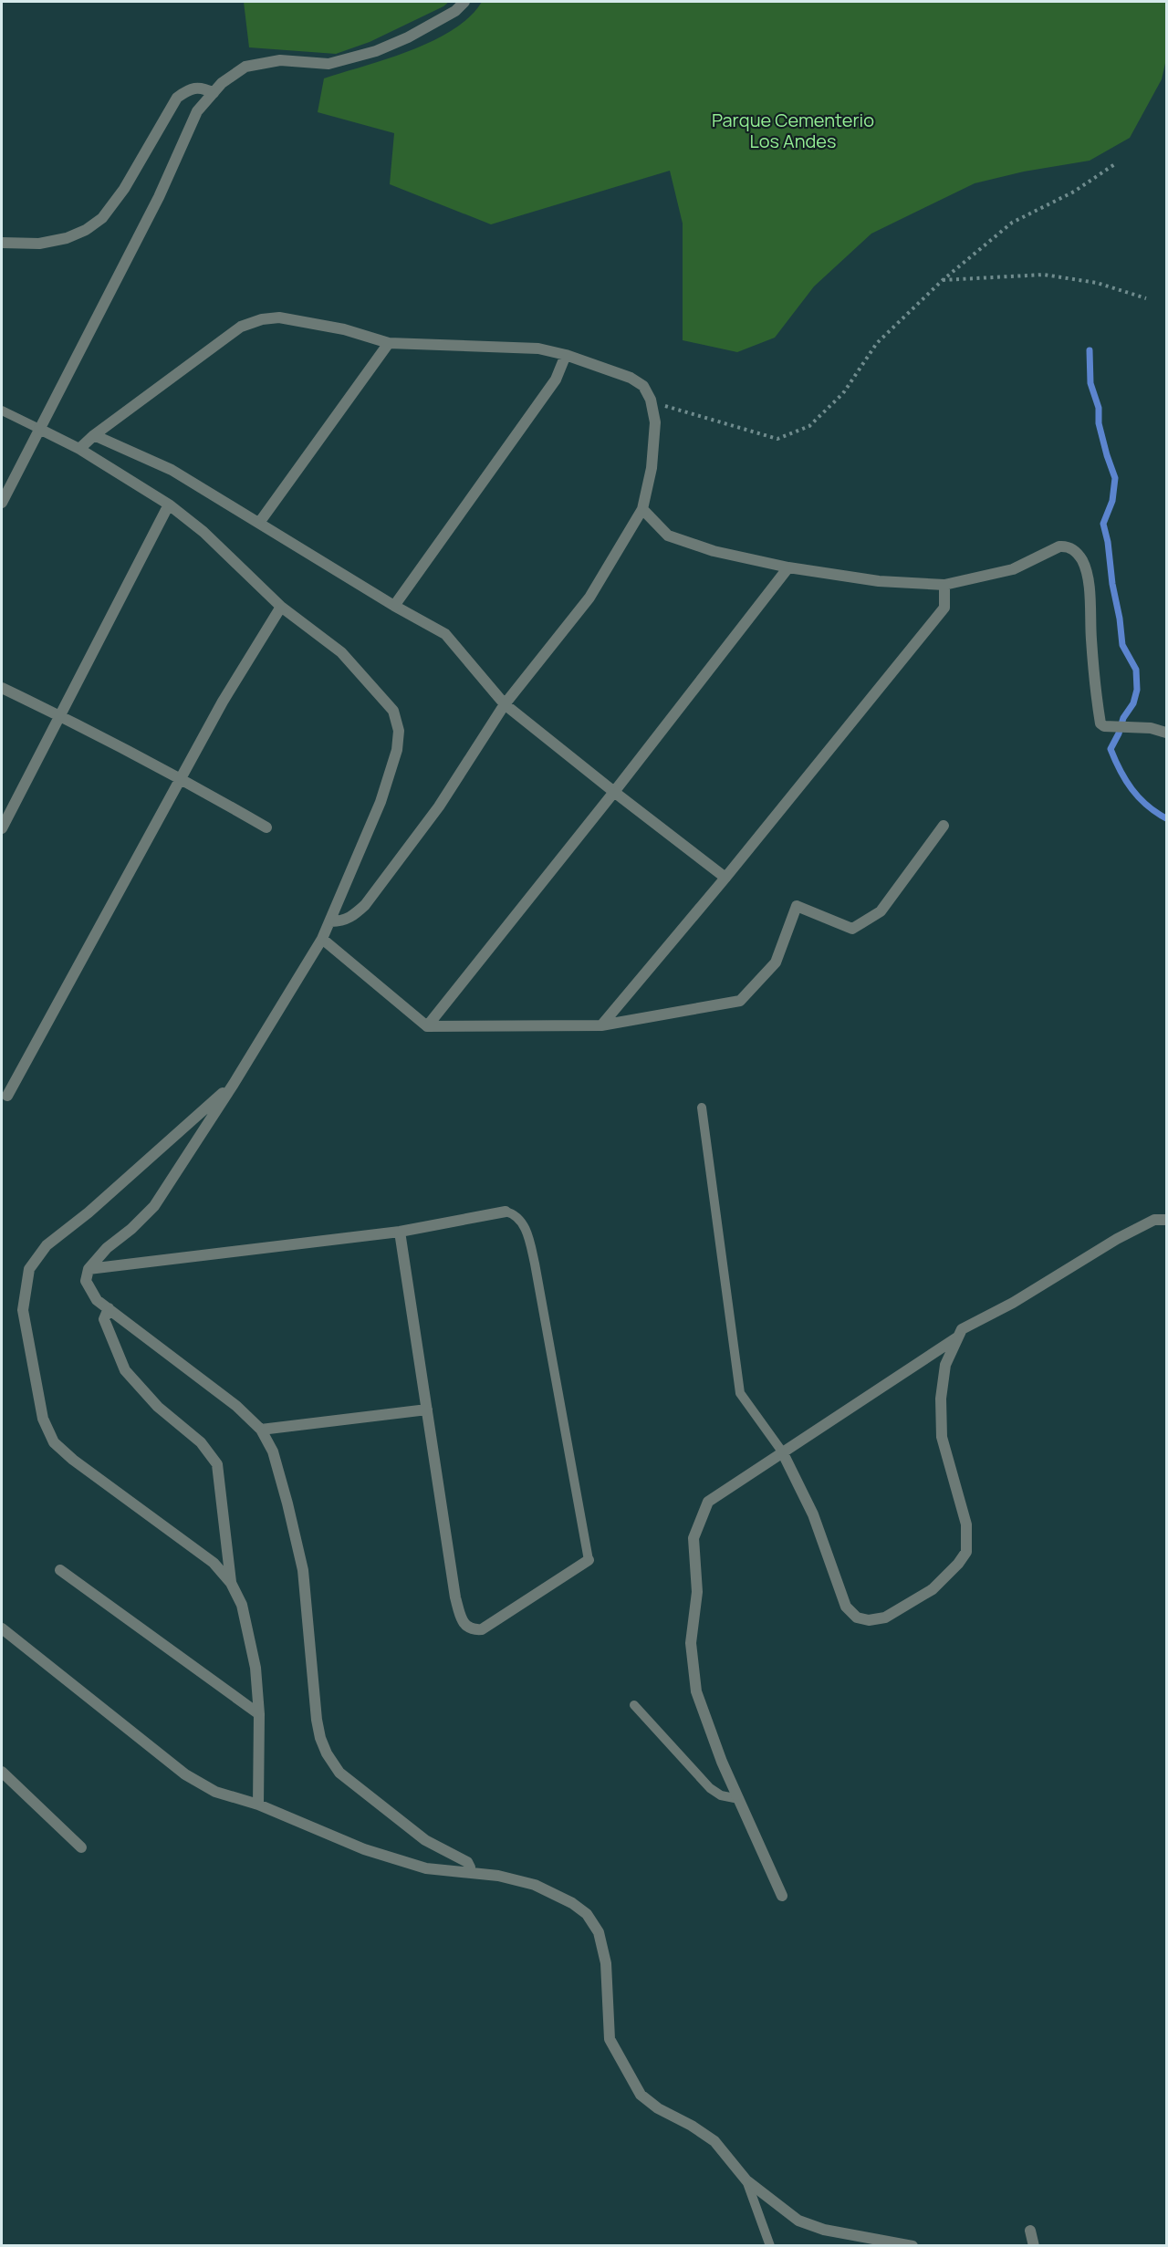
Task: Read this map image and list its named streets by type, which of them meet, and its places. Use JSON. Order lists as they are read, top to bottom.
{
  "parks": ["Parque Cementerio Los Andes"]
}
